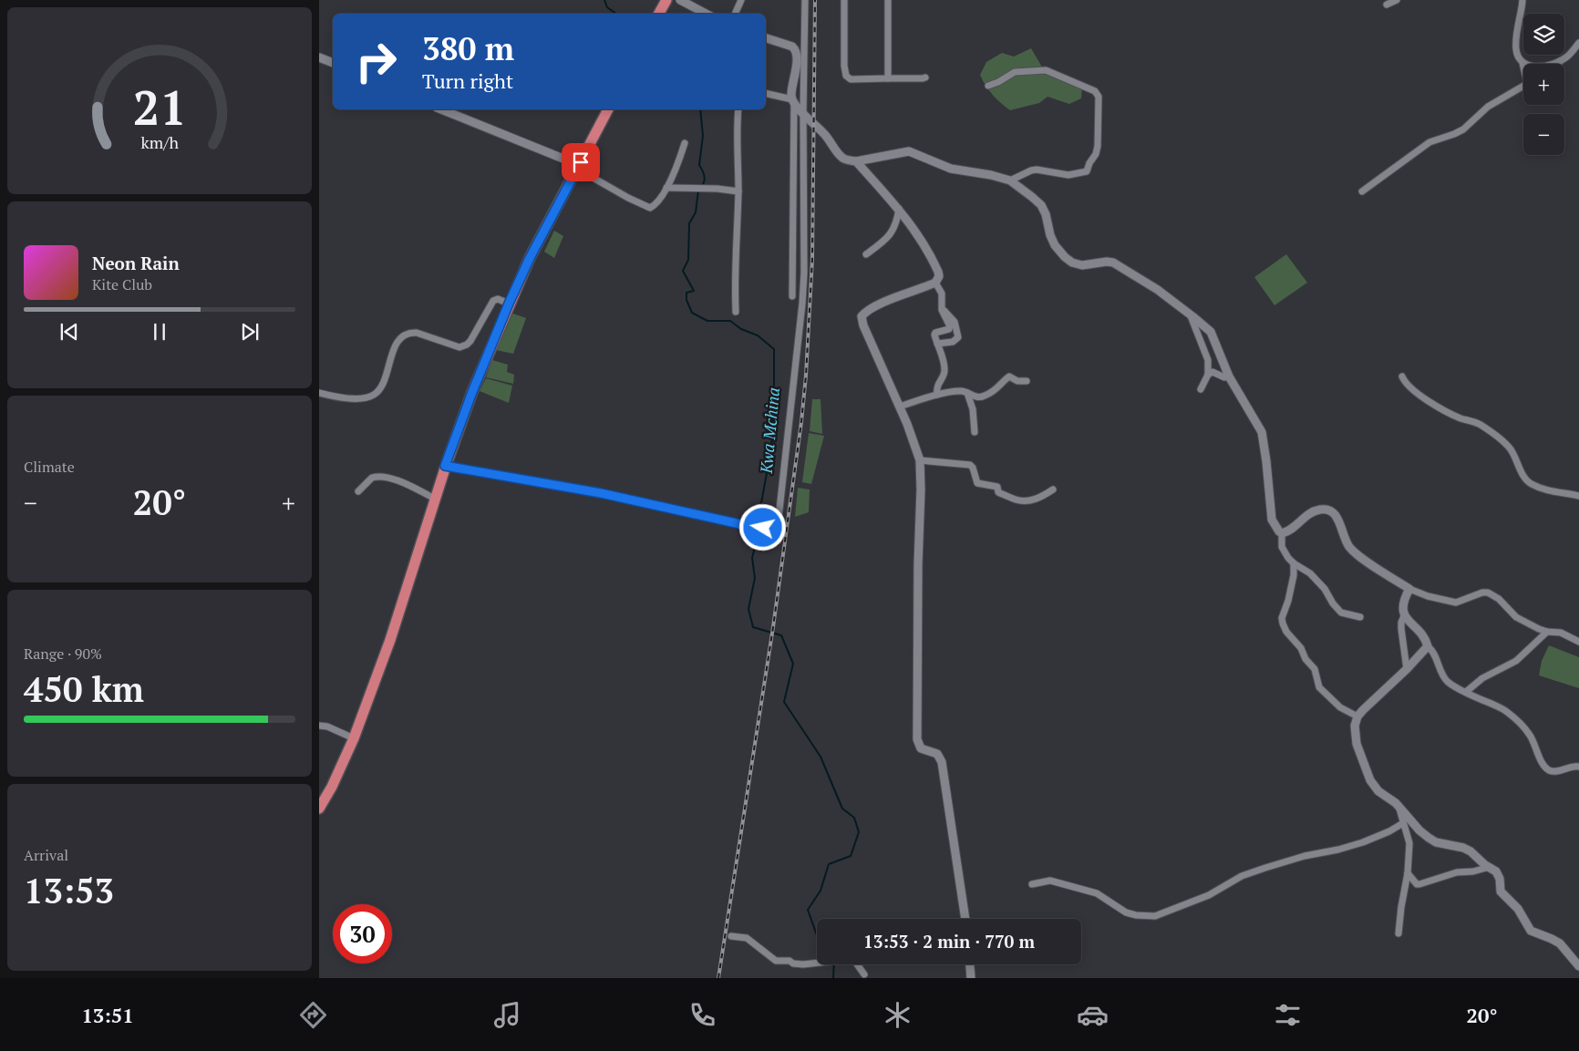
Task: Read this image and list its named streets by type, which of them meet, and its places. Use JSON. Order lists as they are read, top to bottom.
{
  "water": ["Kwa Mchina"],
  "page": {
    "map_buttons": ["+", "−"],
    "turn": ["380 m", "Turn right"],
    "song": ["Neon Rain", "Kite Club"],
    "tile": [
      "Climate",
      ["Range · 90%", "450 km"],
      ["Arrival", "13:53"]
    ],
    "heat": ["−", "20°", "+"],
    "limit": "30",
    "trip": "13:53 · 2 min · 770 m",
    "tabs": ["13:51", "20°"],
    "gauge": ["21", "km/h"]
  }
}
